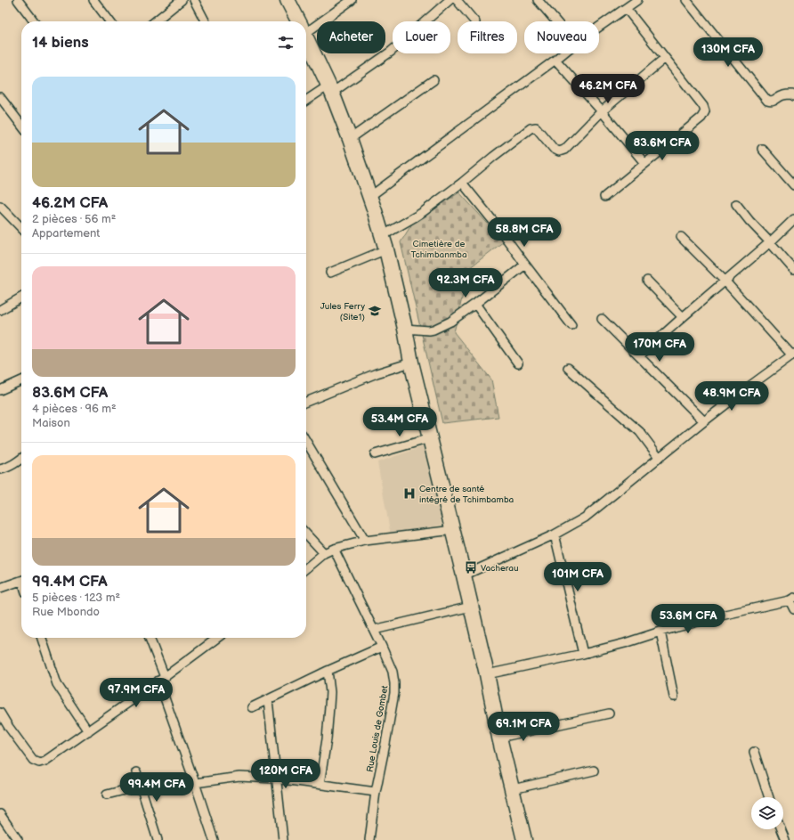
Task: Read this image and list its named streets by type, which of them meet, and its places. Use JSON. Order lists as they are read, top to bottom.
{
  "streets": {
    "street": ["Rue Louis de Gombet"]
  },
  "parks": ["Cimetière de Tchimbanmba"],
  "places": {
    "school or university": ["Jules Ferry (Site1)"],
    "hospital": ["Centre de santé intégré de Tchimbamba"],
    "bus stop": ["Vacherau"]
  },
  "page": {
    "chip": [
      "Acheter",
      "Louer",
      "Filtres",
      "Nouveau"
    ],
    "heading": "14 biens",
    "price": [
      "130M CFA",
      "46.2M CFA",
      "83.6M CFA",
      "58.8M CFA",
      "92.3M CFA",
      "170M CFA",
      "48.9M CFA",
      "53.4M CFA",
      "101M CFA",
      "53.6M CFA",
      "97.9M CFA",
      "69.1M CFA",
      "120M CFA",
      "99.4M CFA"
    ],
    "list": [
      {
        "name": "46.2M CFA",
        "note": "2 pièces · 56 m² · Appartement"
      },
      {
        "name": "83.6M CFA",
        "note": "4 pièces · 96 m² · Maison"
      },
      {
        "name": "99.4M CFA",
        "note": "5 pièces · 123 m² · Rue Mbondo"
      }
    ]
  }
}
